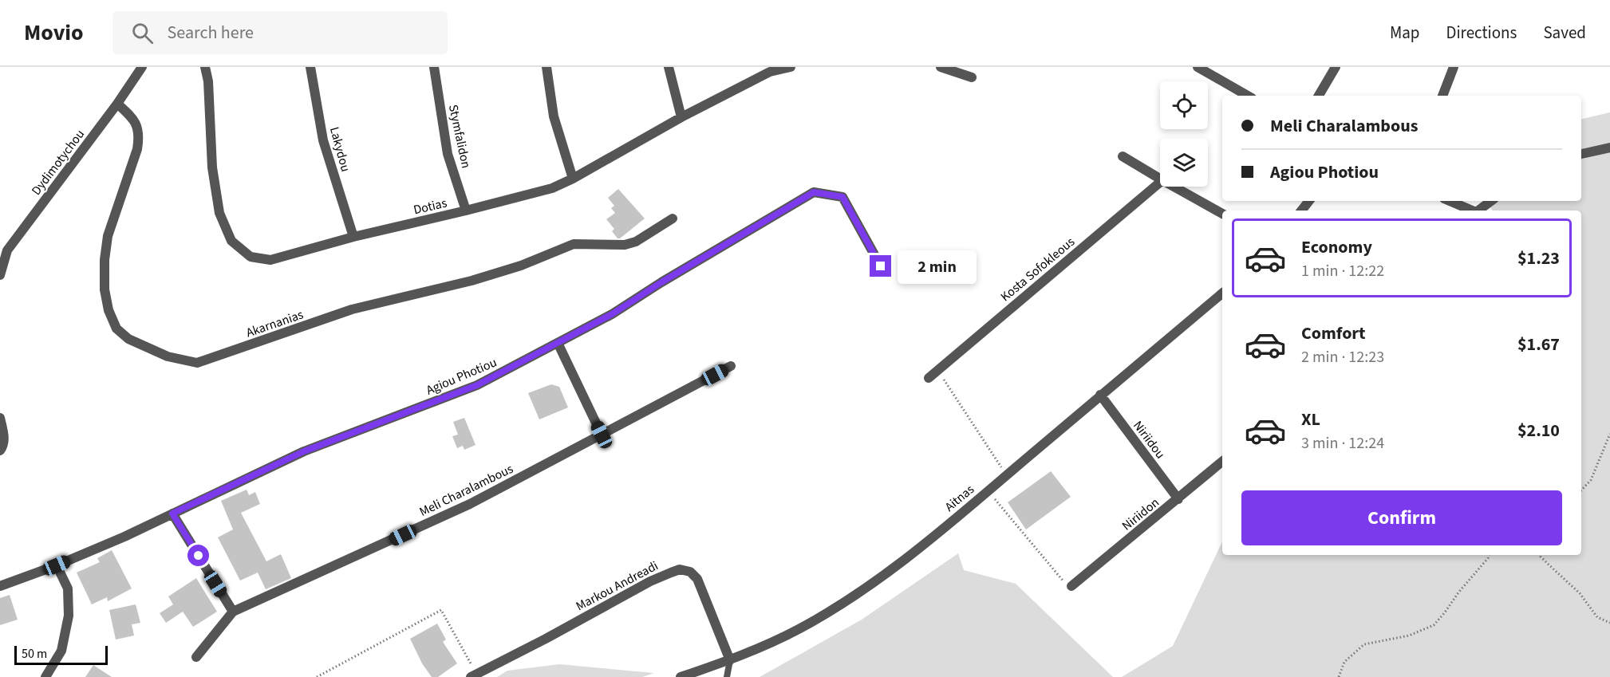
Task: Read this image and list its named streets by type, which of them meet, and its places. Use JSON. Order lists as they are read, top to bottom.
{
  "streets": {
    "street": [
      "Stymfalidon",
      "Lakydou",
      "Dydimotychou",
      "Dotias",
      "Kosta Sofokleous",
      "Akarnanias",
      "Agiou Photiou",
      "Niriidou",
      "Meli Charalambous",
      "Aitnas",
      "Niriidon",
      "Markou Andreadi"
    ]
  },
  "crossings": [
    ["Stymfalidon", "Dotias"],
    ["Lakydou", "Dotias"],
    ["Dydimotychou", "Akarnanias"],
    ["Niriidou", "Aitnas"],
    ["Niriidou", "Niriidon"],
    ["Aitnas", "Markou Andreadi"]
  ],
  "scale_bar": "50 m",
  "page": {
    "header": "Movio",
    "search": "Search here",
    "nav": ["Map", "Directions", "Saved"],
    "banner": ["Meli Charalambous", "Agiou Photiou"],
    "list": [
      {
        "name": "Economy",
        "note": "1 min · 12:22",
        "value": "$1.23"
      },
      {
        "name": "Comfort",
        "note": "2 min · 12:23",
        "value": "$1.67"
      },
      {
        "name": "XL",
        "note": "3 min · 12:24",
        "value": "$2.10"
      }
    ],
    "bubble": "2 min",
    "buttons": "Confirm",
    "scale": "50 m"
  }
}
